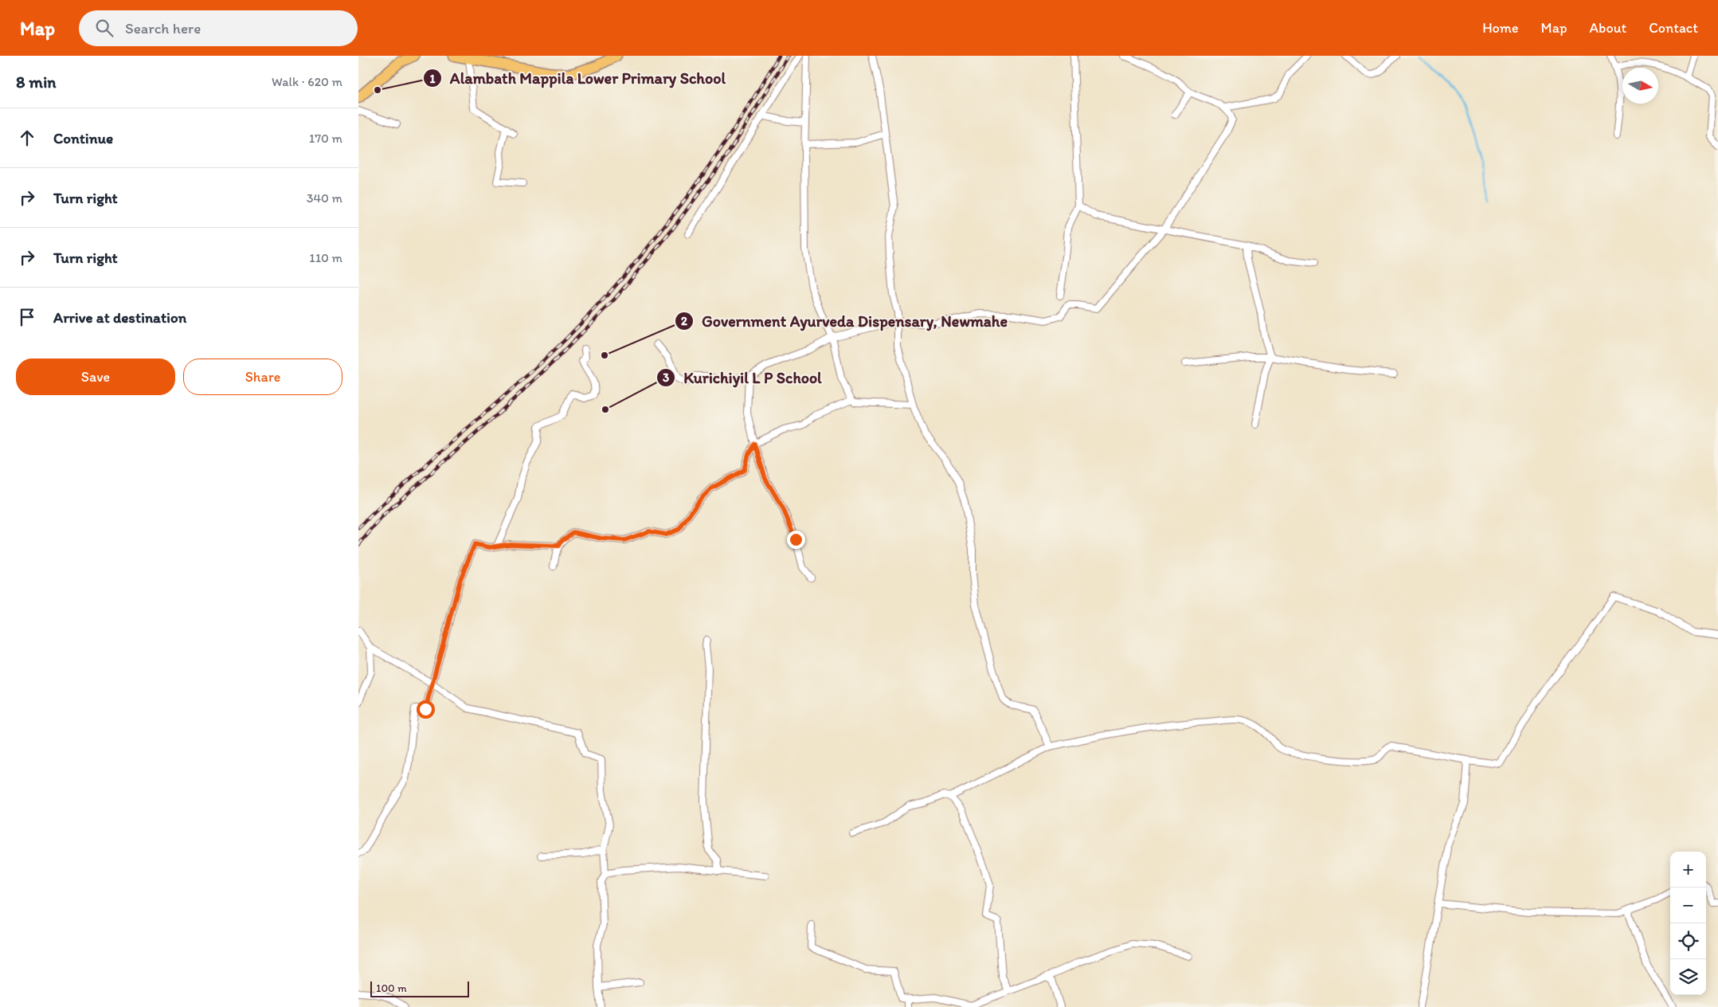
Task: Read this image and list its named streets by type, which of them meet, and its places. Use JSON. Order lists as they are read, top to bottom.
{
  "places": ["Alambath Mappila Lower Primary School", "Government Ayurveda Dispensary, Newmahe", "Kurichiyil L P School"],
  "scale_bar": "100 m",
  "north": "right",
  "page": {
    "header": "Map",
    "search": "Search here",
    "nav": [
      "Home",
      "Map",
      "About",
      "Contact"
    ],
    "heading": ["8 min", "Walk · 620 m"],
    "list": [
      ["Continue", "170 m"],
      ["Turn right", "340 m"],
      ["Turn right", "110 m"],
      "Arrive at destination"
    ],
    "buttons": ["Save", "Share"],
    "map_buttons": ["+", "−"],
    "scale": "100 m"
  }
}
